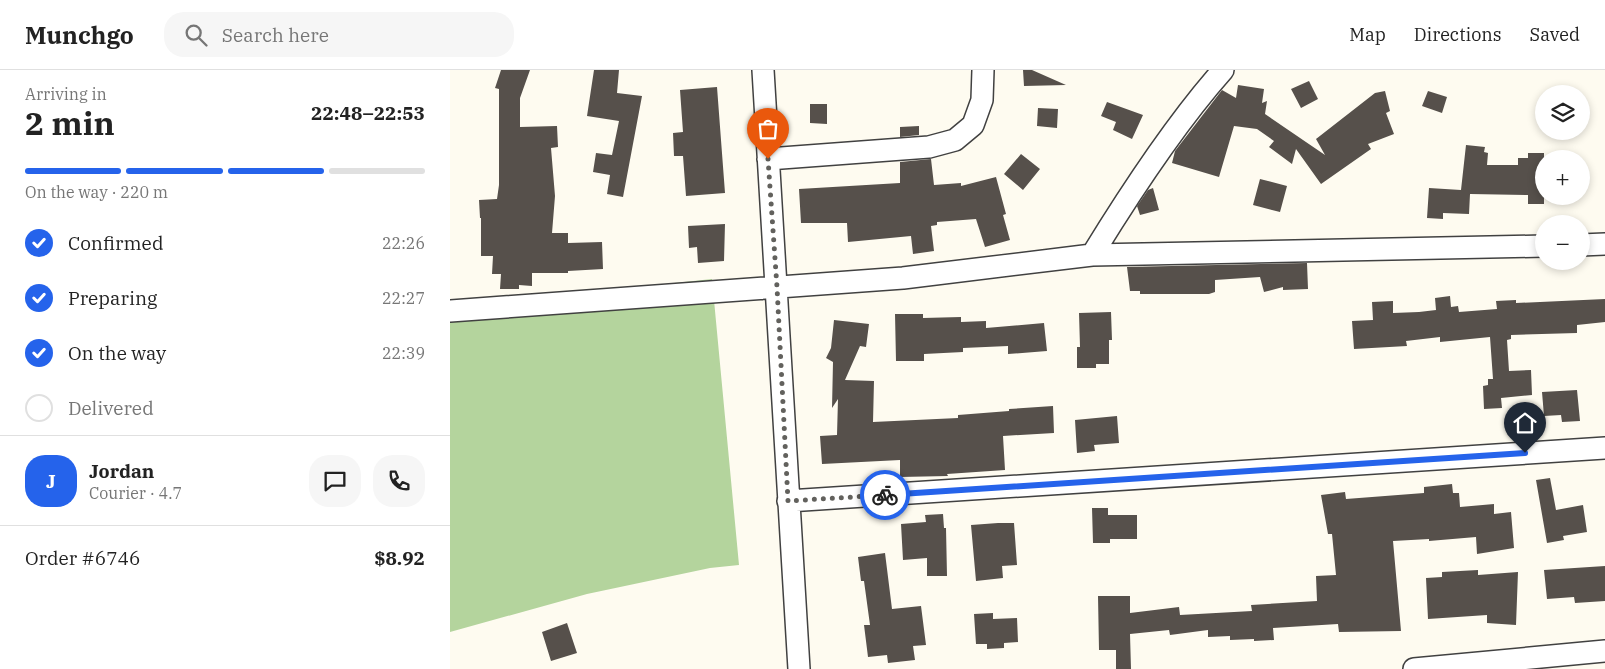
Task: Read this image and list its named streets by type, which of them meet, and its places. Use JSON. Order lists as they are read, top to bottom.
{
  "page": {
    "header": "Munchgo",
    "search": "Search here",
    "nav": ["Map", "Directions", "Saved"],
    "heading": ["2 min", "Arriving in", "22:48–22:53"],
    "panel": [
      "Jordan",
      "Courier · 4.7",
      "Order #6746",
      "$8.92"
    ],
    "map_buttons": ["+", "−"],
    "bar": "On the way · 220 m",
    "list": [
      ["Confirmed", "22:26"],
      ["Preparing", "22:27"],
      ["On the way", "22:39"],
      "Delivered"
    ],
    "round": "J"
  }
}
